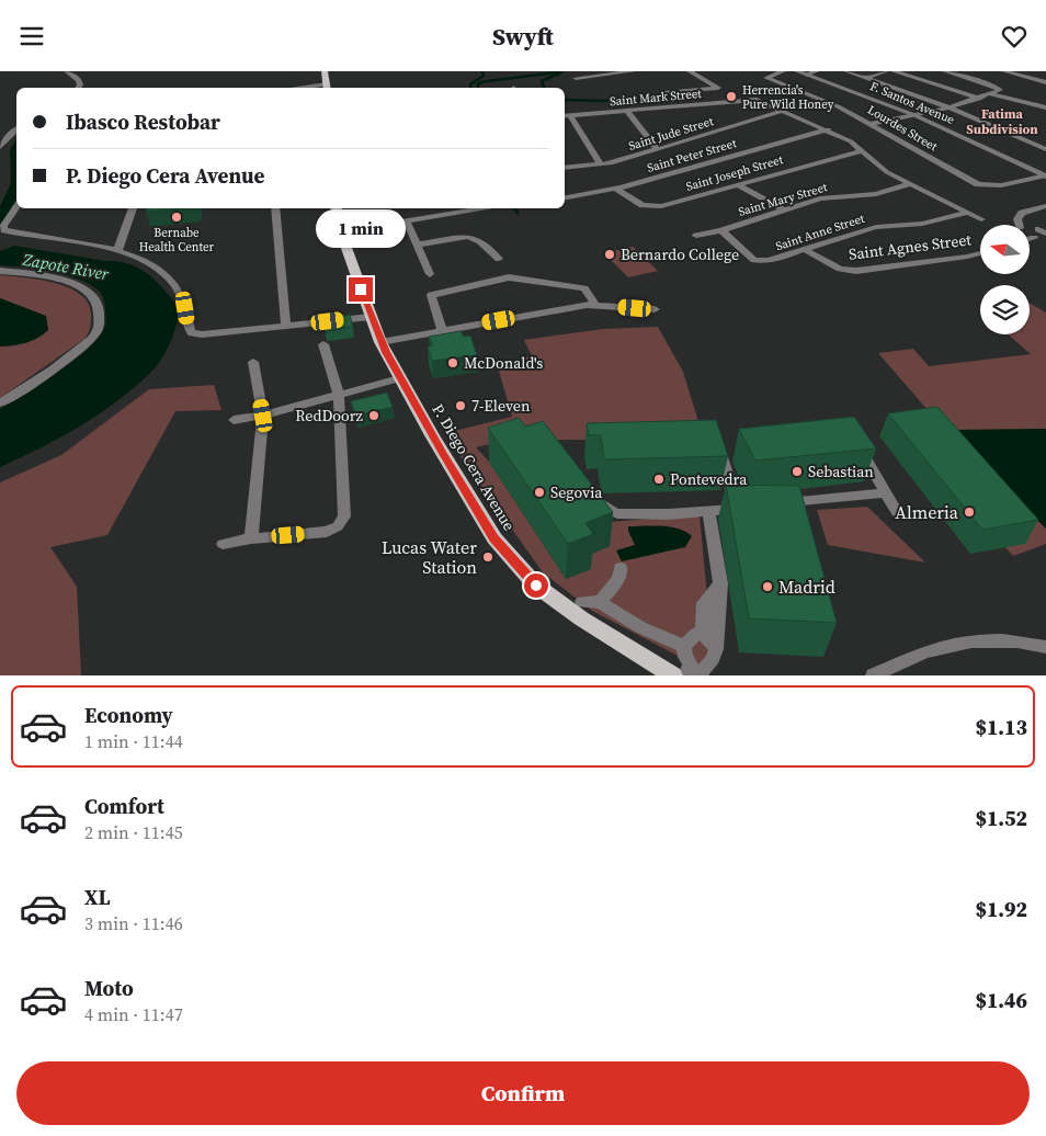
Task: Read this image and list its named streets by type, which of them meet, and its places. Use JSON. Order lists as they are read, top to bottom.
{
  "streets": {
    "main road": ["P. Diego Cera Avenue"],
    "street": [
      "Saint Mark Street",
      "F. Santos Avenue",
      "Lourdes Street",
      "Saint Jude Street",
      "Saint Peter Street",
      "Saint Joseph Street",
      "Saint Mary Street",
      "Saint Anne Street",
      "Saint Agnes Street"
    ]
  },
  "crossings": [
    ["Saint Mark Street", "Saint Jude Street"],
    ["F. Santos Avenue", "Lourdes Street"],
    ["Saint Peter Street", "Saint Joseph Street"],
    ["Saint Mary Street", "Saint Anne Street"],
    ["Saint Anne Street", "Saint Agnes Street"]
  ],
  "districts": ["Fatima Subdivision"],
  "water": ["Zapote River"],
  "places": [
    "Herrencia's Pure Wild Honey",
    "Bernabe Health Center",
    "Bernardo College",
    "McDonald's",
    "7-Eleven",
    "RedDoorz",
    "Sebastian",
    "Pontevedra",
    "Segovia",
    "Almeria",
    "Lucas Water Station",
    "Madrid"
  ],
  "north": "left",
  "page": {
    "header": "Swyft",
    "banner": ["Ibasco Restobar", "P. Diego Cera Avenue"],
    "bubble": "1 min",
    "list": [
      {
        "name": "Economy",
        "note": "1 min · 11:44",
        "value": "$1.13"
      },
      {
        "name": "Comfort",
        "note": "2 min · 11:45",
        "value": "$1.52"
      },
      {
        "name": "XL",
        "note": "3 min · 11:46",
        "value": "$1.92"
      },
      {
        "name": "Moto",
        "note": "4 min · 11:47",
        "value": "$1.46"
      }
    ],
    "buttons": "Confirm"
  }
}
